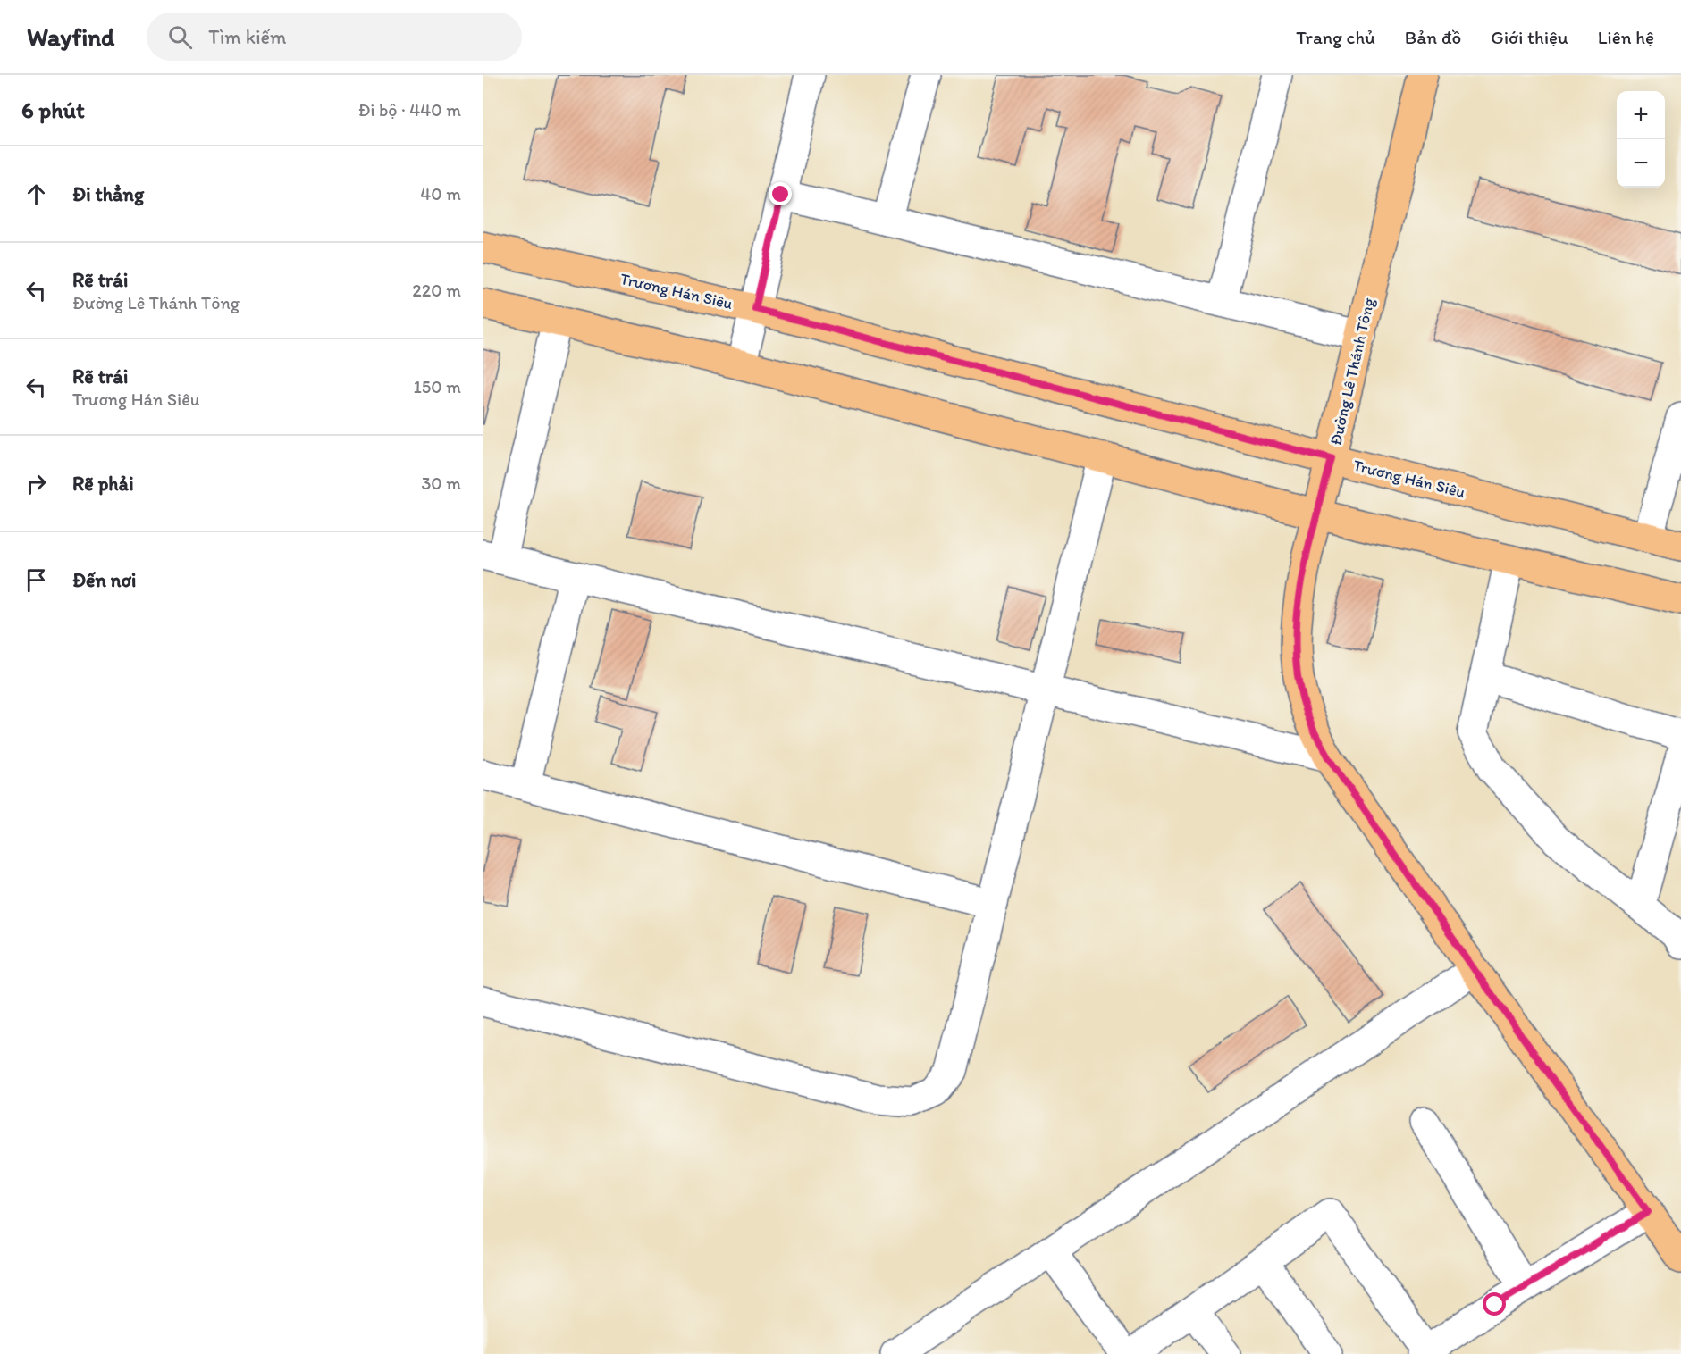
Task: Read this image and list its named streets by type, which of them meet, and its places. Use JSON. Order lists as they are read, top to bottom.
{
  "streets": {
    "main road": ["Trương Hán Siêu", "Đường Lê Thánh Tông"]
  },
  "crossings": [
    ["Trương Hán Siêu", "Đường Lê Thánh Tông"]
  ],
  "page": {
    "header": "Wayfind",
    "search": "Tìm kiếm",
    "nav": [
      "Trang chủ",
      "Bản đồ",
      "Giới thiệu",
      "Liên hệ"
    ],
    "heading": ["6 phút", "Đi bộ · 440 m"],
    "map_buttons": ["+", "−"],
    "list": [
      ["Đi thẳng", "40 m"],
      ["Rẽ trái", "Đường Lê Thánh Tông", "220 m"],
      ["Rẽ trái", "Trương Hán Siêu", "150 m"],
      ["Rẽ phải", "30 m"],
      "Đến nơi"
    ]
  }
}
